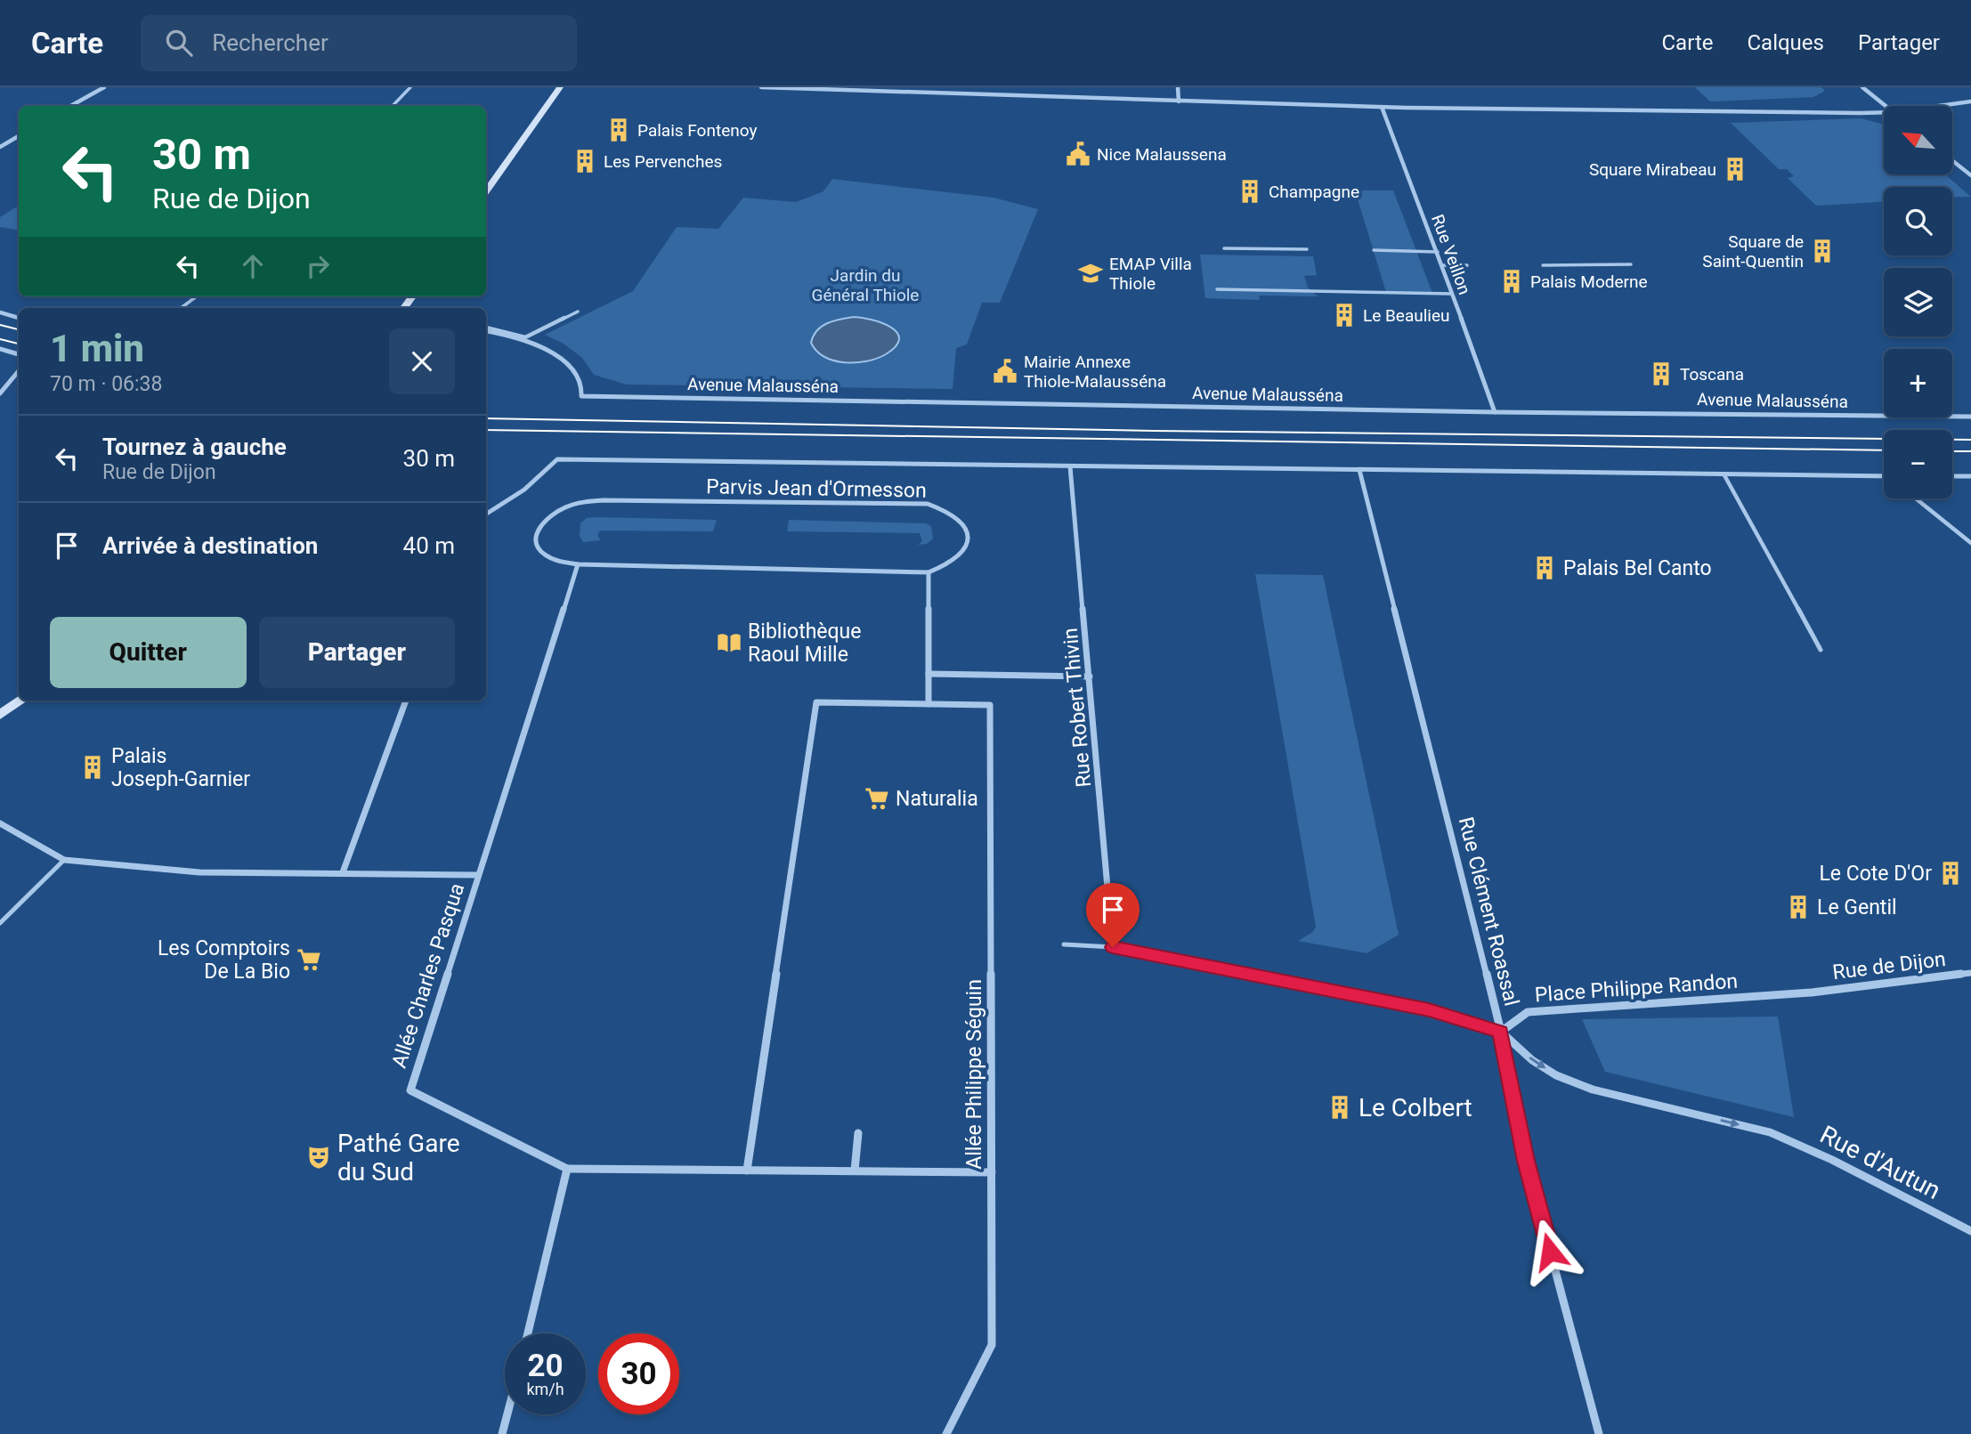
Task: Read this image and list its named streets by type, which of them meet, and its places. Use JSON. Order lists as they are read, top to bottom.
{
  "streets": {
    "street": [
      "Rue Veillon",
      "Avenue Malausséna",
      "Parvis Jean d'Ormesson",
      "Rue Robert Thivin",
      "Rue Clément Roassal",
      "Rue de Dijon",
      "Allée Charles Pasqua",
      "Place Philippe Randon",
      "Allée Philippe Séguin",
      "Rue d'Autun"
    ]
  },
  "crossings": [
    ["Rue Veillon", "Avenue Malausséna"],
    ["Parvis Jean d'Ormesson", "Allée Charles Pasqua"],
    ["Rue Clément Roassal", "Place Philippe Randon"],
    ["Rue Clément Roassal", "Rue d'Autun"],
    ["Rue de Dijon", "Place Philippe Randon"],
    ["Place Philippe Randon", "Rue d'Autun"]
  ],
  "one_way": ["Rue d'Autun"],
  "parks": ["Jardin du Général Thiole"],
  "places": {
    "building": [
      "Palais Fontenoy",
      "Les Pervenches",
      "Square Mirabeau",
      "Champagne",
      "Square de Saint-Quentin",
      "Palais Moderne",
      "Le Beaulieu",
      "Toscana",
      "Palais Bel Canto",
      "Palais Joseph-Garnier",
      "Le Cote D'Or",
      "Le Gentil",
      "Le Colbert"
    ],
    "public building": ["Nice Malaussena", "Mairie Annexe Thiole-Malausséna"],
    "school or university": ["EMAP Villa Thiole"],
    "library": ["Bibliothèque Raoul Mille"],
    "supermarket": ["Naturalia", "Les Comptoirs De La Bio"],
    "theatre": ["Pathé Gare du Sud"]
  },
  "north": "top left",
  "page": {
    "header": "Carte",
    "search": "Rechercher",
    "nav": ["Carte", "Calques", "Partager"],
    "map_buttons": ["+", "−"],
    "turn": ["30 m", "Rue de Dijon"],
    "heading": ["1 min", "70 m · 06:38"],
    "list": [
      {
        "name": "Tournez à gauche",
        "note": "Rue de Dijon",
        "value": "30 m"
      },
      {
        "name": "Arrivée à destination",
        "value": "40 m"
      }
    ],
    "buttons": ["Quitter", "Partager"],
    "speed": "20 km/h",
    "limit": "30"
  }
}
